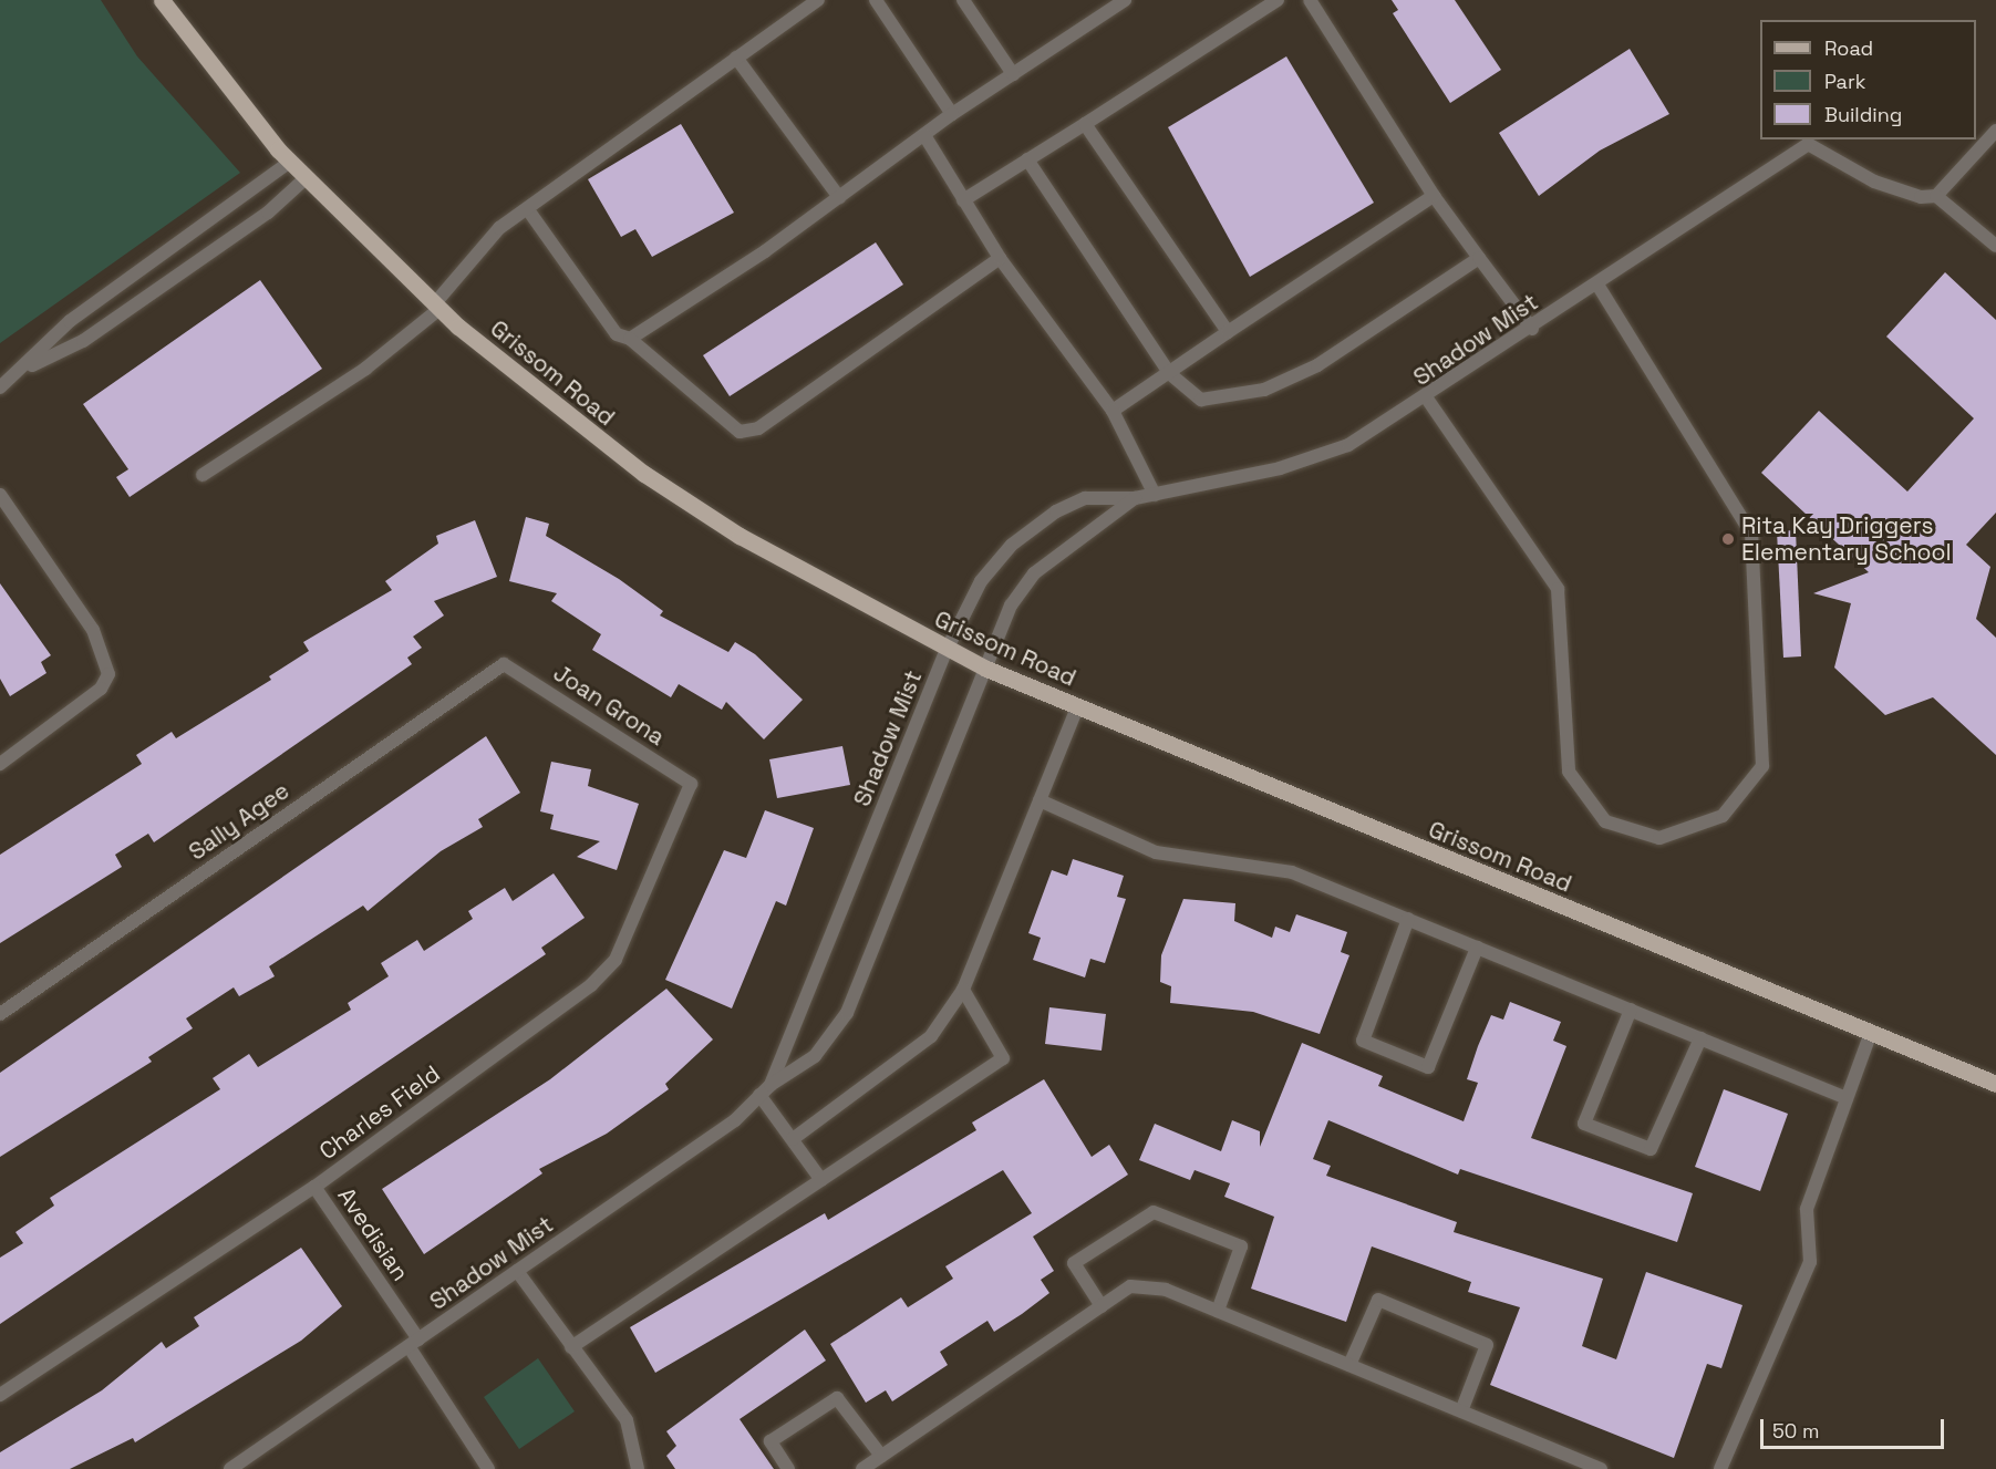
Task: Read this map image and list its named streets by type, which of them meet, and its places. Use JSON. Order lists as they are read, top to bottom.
{
  "streets": {
    "main road": ["Grissom Road"],
    "street": [
      "Shadow Mist",
      "Joan Grona",
      "Sally Agee",
      "Charles Field",
      "Avedisian"
    ]
  },
  "crossings": [
    ["Shadow Mist", "Grissom Road"],
    ["Shadow Mist", "Avedisian"],
    ["Joan Grona", "Sally Agee"],
    ["Joan Grona", "Charles Field"],
    ["Charles Field", "Avedisian"]
  ],
  "places": ["Rita Kay Driggers Elementary School"],
  "legend": ["Road", "Park", "Building"],
  "scale_bar": "50 m"
}
